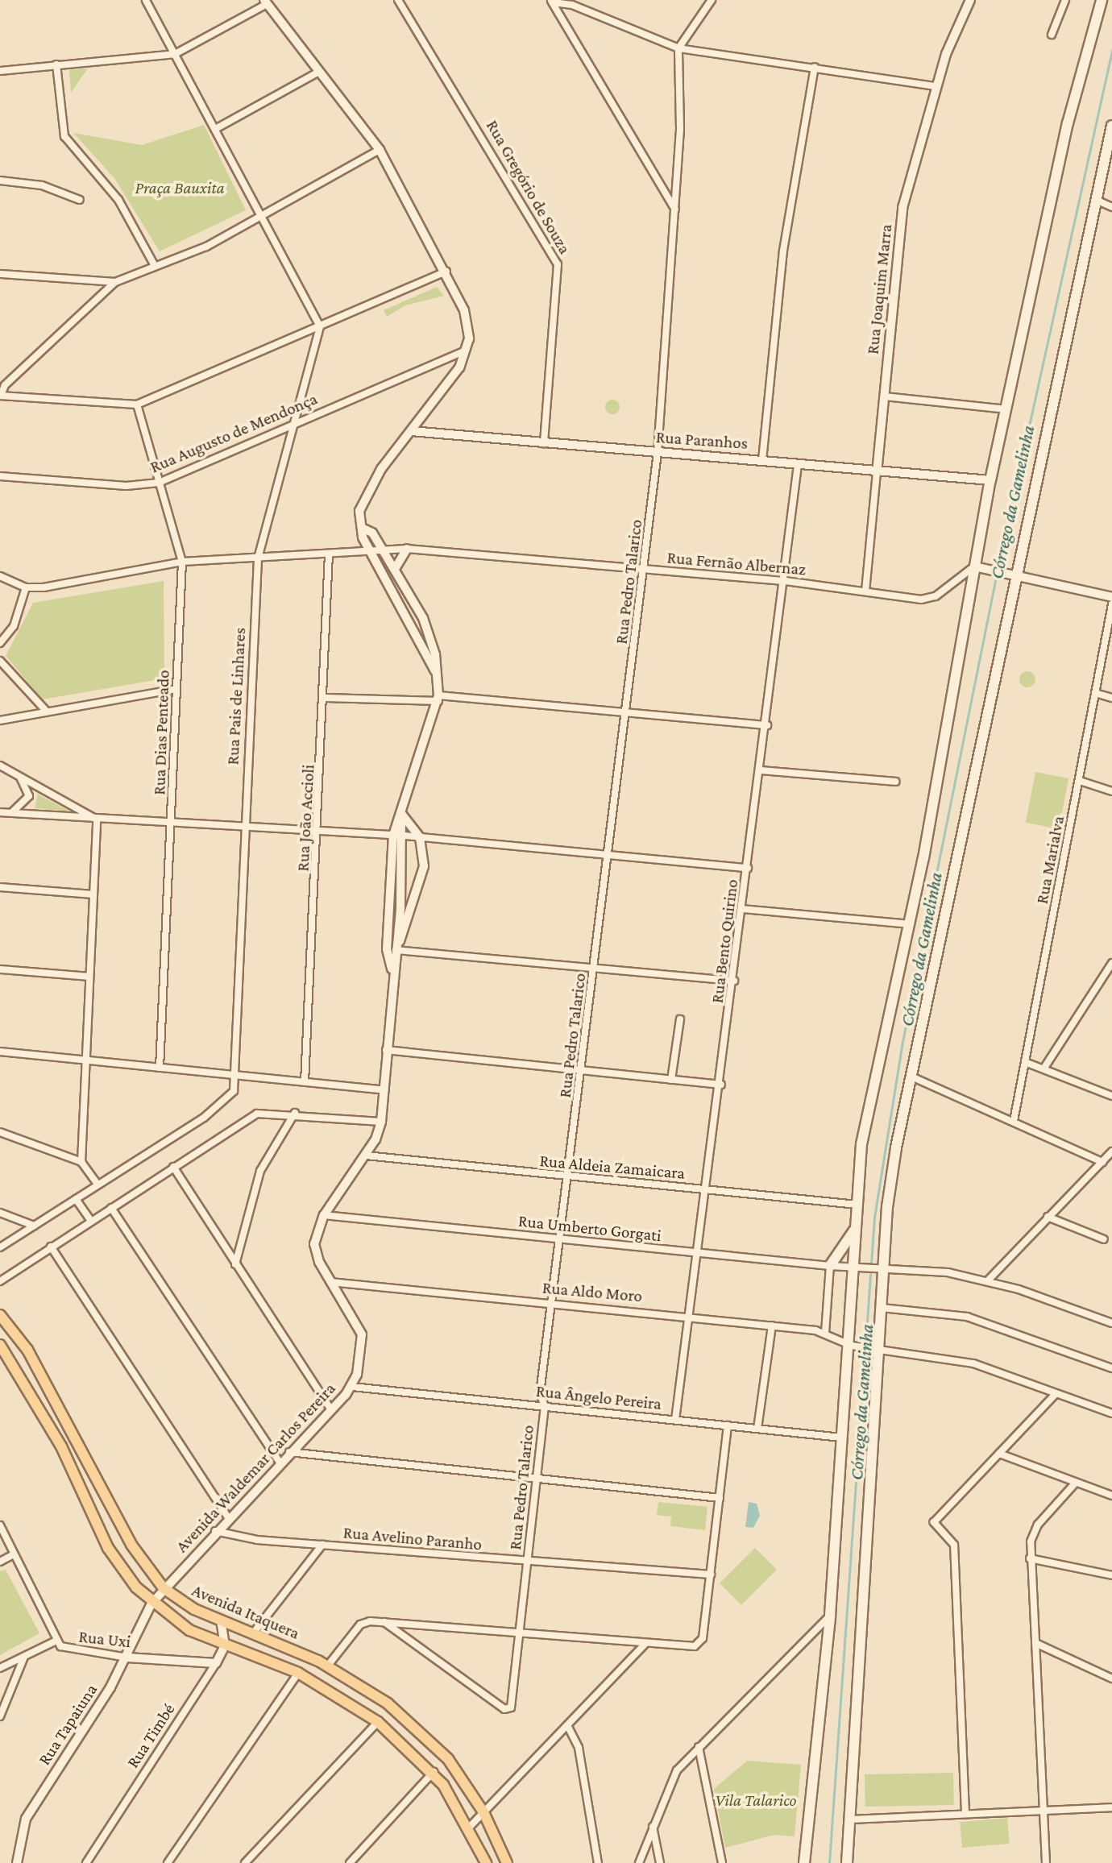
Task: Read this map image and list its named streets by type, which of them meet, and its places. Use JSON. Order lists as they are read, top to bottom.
{
  "streets": {
    "main road": ["Avenida Itaquera"],
    "street": [
      "Rua Gregório de Souza",
      "Rua Joaquim Marra",
      "Rua Augusto de Mendonça",
      "Rua Paranhos",
      "Rua Fernão Albernaz",
      "Rua Pedro Talarico",
      "Rua Pais de Linhares",
      "Rua Dias Penteado",
      "Rua João Accioli",
      "Rua Marialva",
      "Rua Bento Quirino",
      "Rua Aldeia Zamaicara",
      "Rua Umberto Gorgati",
      "Rua Aldo Moro",
      "Rua Ângelo Pereira",
      "Avenida Waldemar Carlos Pereira",
      "Rua Avelino Paranho",
      "Rua Uxi",
      "Rua Tapaiuna",
      "Rua Timbé"
    ]
  },
  "crossings": [
    ["Rua Gregório de Souza", "Rua Paranhos"],
    ["Rua Joaquim Marra", "Rua Paranhos"],
    ["Rua Joaquim Marra", "Rua Fernão Albernaz"],
    ["Rua Augusto de Mendonça", "Rua Pais de Linhares"],
    ["Rua Augusto de Mendonça", "Rua Dias Penteado"],
    ["Rua Augusto de Mendonça", "Avenida Waldemar Carlos Pereira"],
    ["Rua Paranhos", "Rua Pedro Talarico"],
    ["Rua Paranhos", "Rua Bento Quirino"],
    ["Rua Paranhos", "Avenida Waldemar Carlos Pereira"],
    ["Rua Fernão Albernaz", "Rua Pedro Talarico"],
    ["Rua Fernão Albernaz", "Rua Pais de Linhares"],
    ["Rua Fernão Albernaz", "Rua Dias Penteado"],
    ["Rua Fernão Albernaz", "Rua João Accioli"],
    ["Rua Fernão Albernaz", "Rua Bento Quirino"],
    ["Rua Fernão Albernaz", "Avenida Waldemar Carlos Pereira"],
    ["Rua Pedro Talarico", "Rua Aldeia Zamaicara"],
    ["Rua Pedro Talarico", "Rua Umberto Gorgati"],
    ["Rua Pedro Talarico", "Rua Aldo Moro"],
    ["Rua Pedro Talarico", "Rua Ângelo Pereira"],
    ["Rua Pedro Talarico", "Rua Avelino Paranho"],
    ["Rua Bento Quirino", "Rua Aldeia Zamaicara"],
    ["Rua Bento Quirino", "Rua Umberto Gorgati"],
    ["Rua Bento Quirino", "Rua Aldo Moro"],
    ["Rua Bento Quirino", "Rua Ângelo Pereira"],
    ["Rua Aldeia Zamaicara", "Avenida Waldemar Carlos Pereira"],
    ["Rua Umberto Gorgati", "Avenida Waldemar Carlos Pereira"],
    ["Rua Aldo Moro", "Avenida Waldemar Carlos Pereira"],
    ["Rua Ângelo Pereira", "Avenida Waldemar Carlos Pereira"],
    ["Avenida Waldemar Carlos Pereira", "Rua Avelino Paranho"],
    ["Avenida Waldemar Carlos Pereira", "Avenida Itaquera"],
    ["Avenida Waldemar Carlos Pereira", "Rua Tapaiuna"],
    ["Rua Uxi", "Rua Tapaiuna"],
    ["Rua Uxi", "Rua Timbé"]
  ],
  "water": ["Córrego da Gamelinha"],
  "parks": ["Praça Bauxita", "Vila Talarico"]
}
